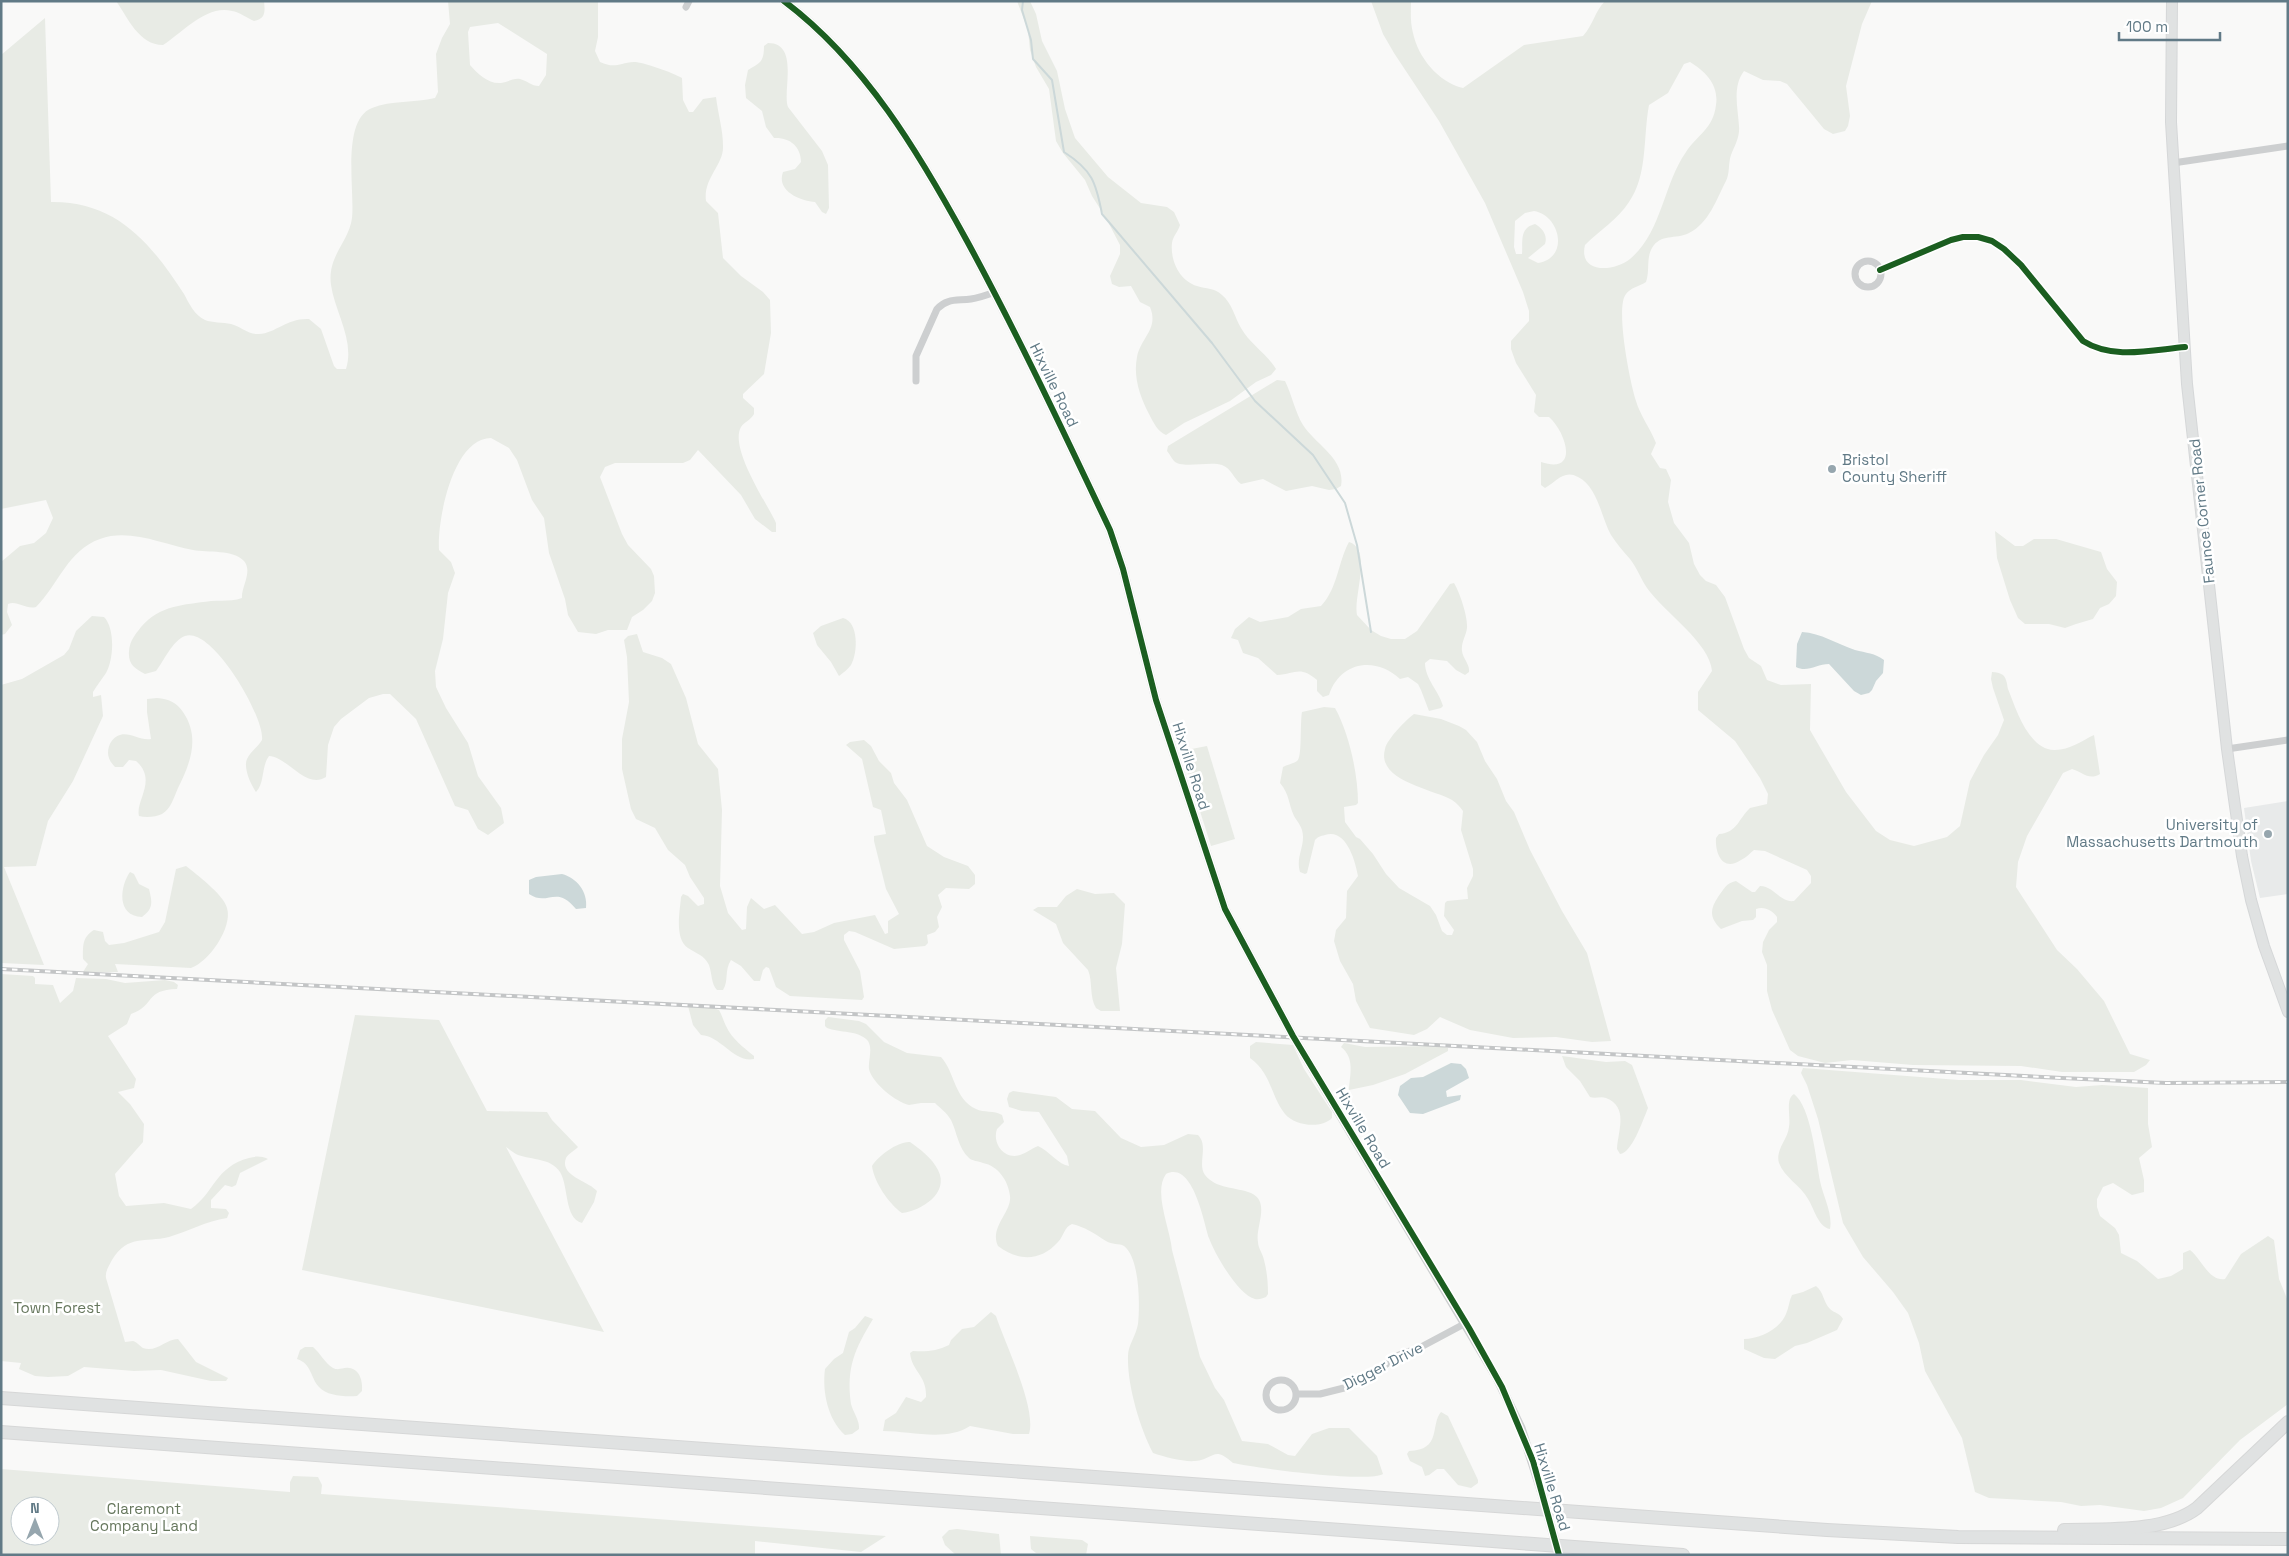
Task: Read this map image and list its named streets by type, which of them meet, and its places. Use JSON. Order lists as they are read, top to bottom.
{
  "streets": {
    "main road": ["Faunce Corner Road"],
    "street": ["Hixville Road", "Digger Drive"]
  },
  "crossings": [
    ["Hixville Road", "Digger Drive"]
  ],
  "parks": ["Town Forest", "Claremont Company Land"],
  "places": ["Bristol County Sheriff", "University of Massachusetts Dartmouth"],
  "scale_bar": "100 m",
  "north": "top"
}
